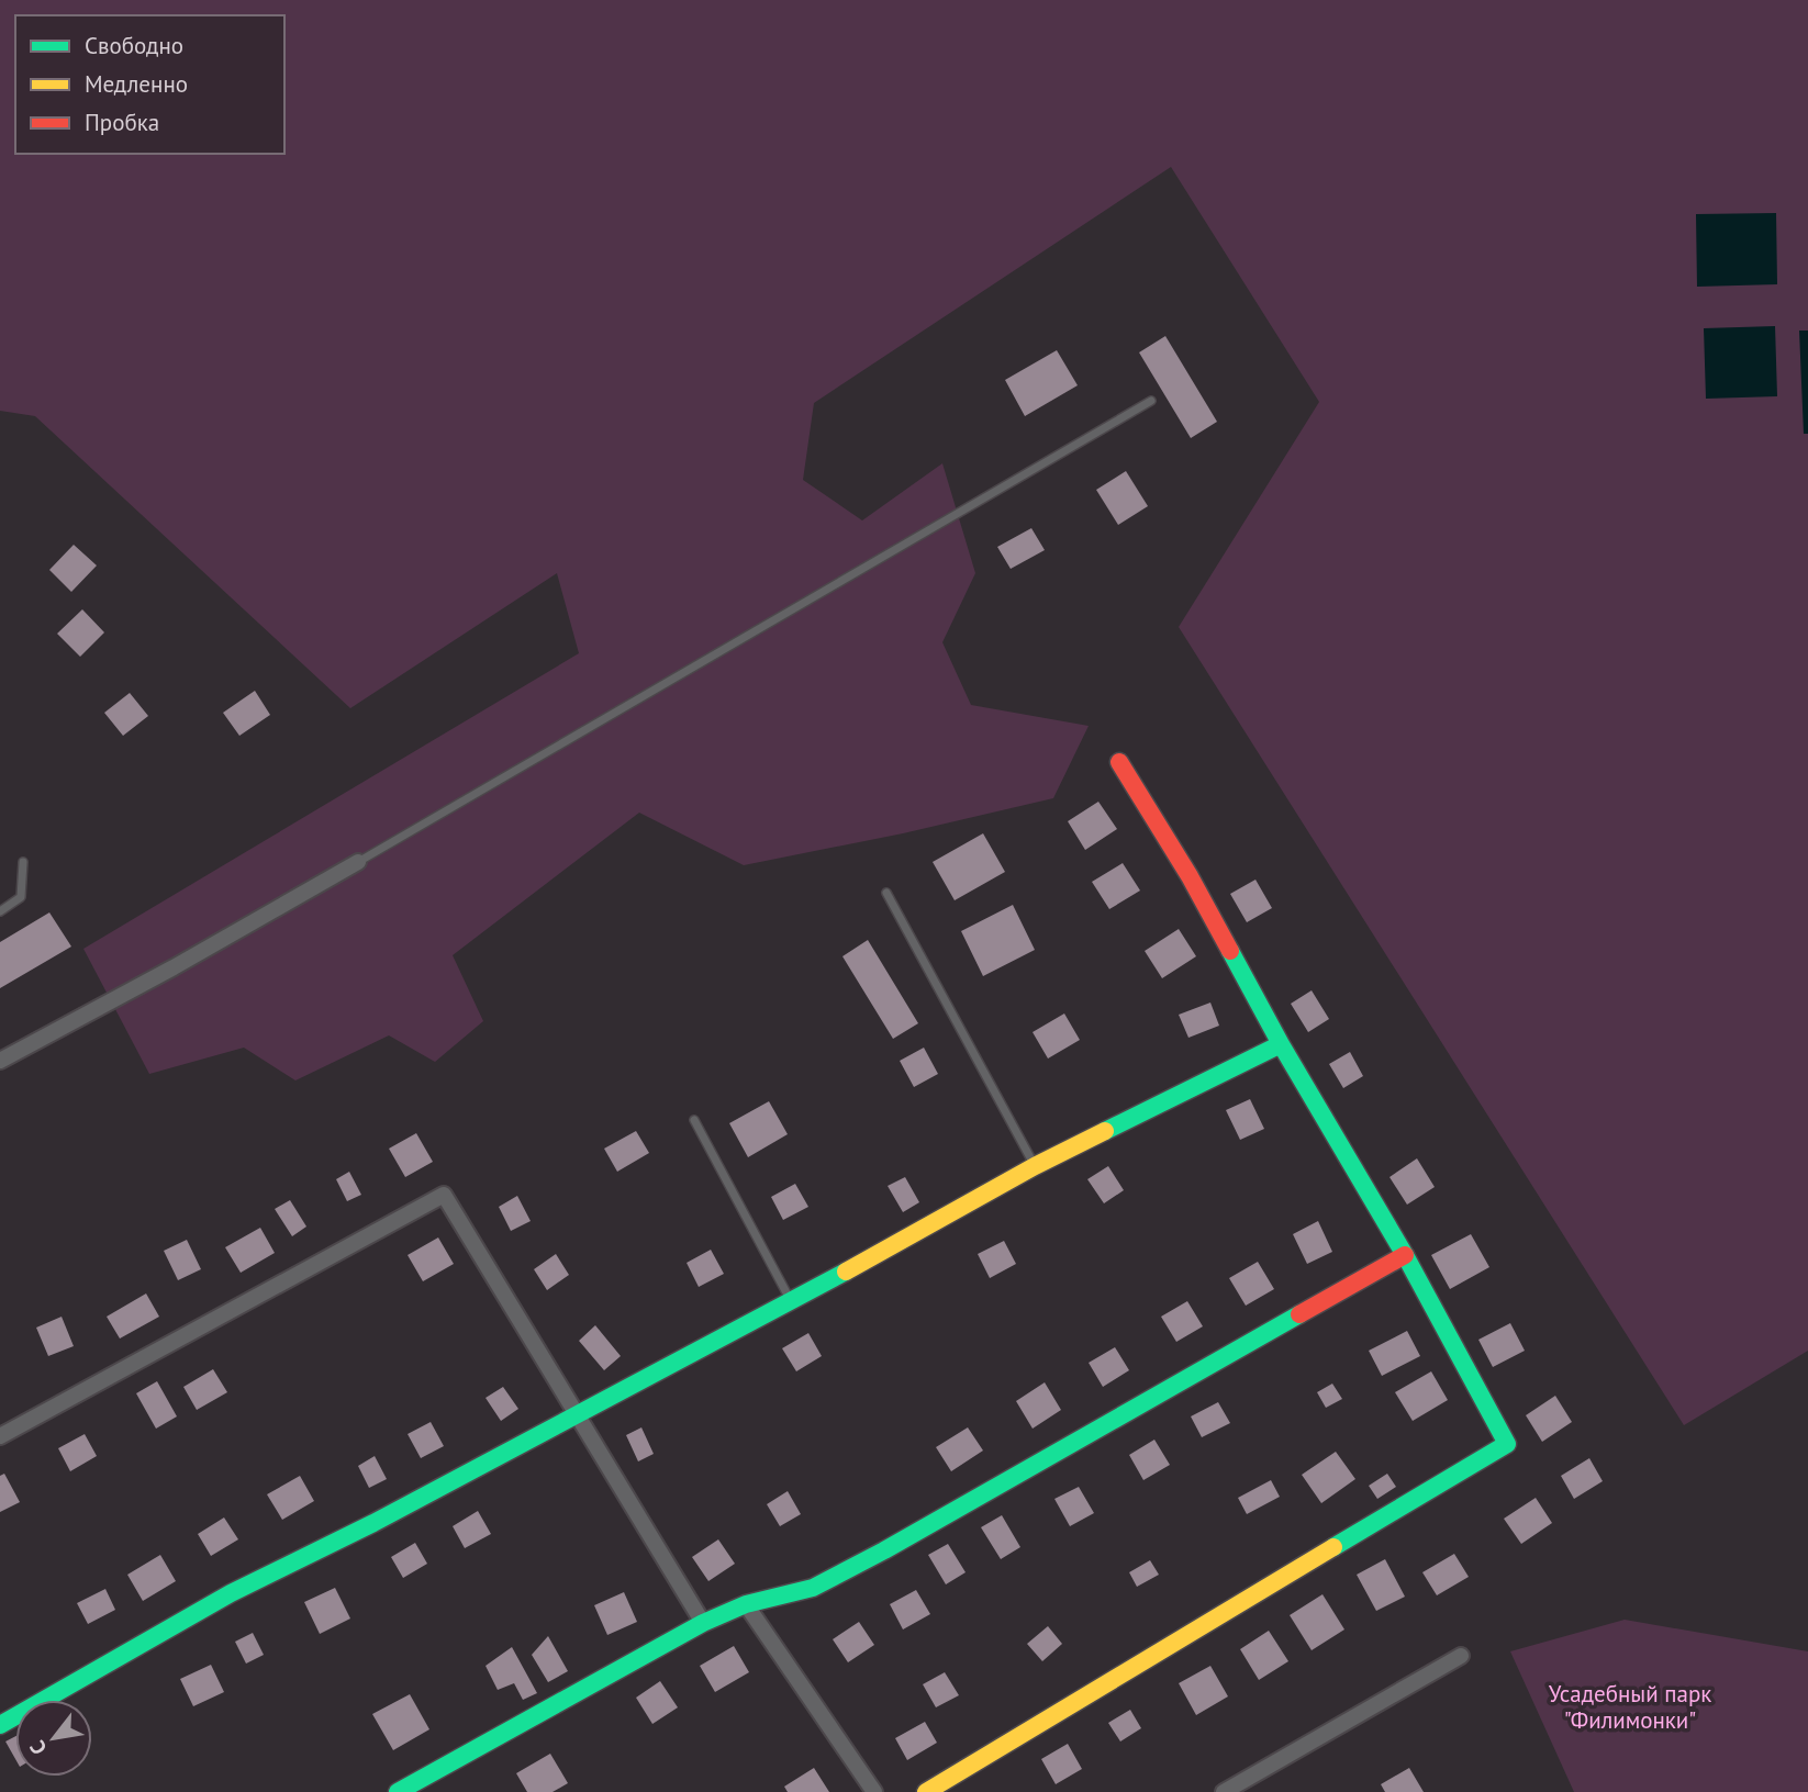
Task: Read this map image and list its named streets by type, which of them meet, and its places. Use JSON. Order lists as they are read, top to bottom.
{
  "parks": ["Усадебный парк \"Филимонки\""],
  "legend": ["Свободно", "Медленно", "Пробка"],
  "north": "bottom left"
}
